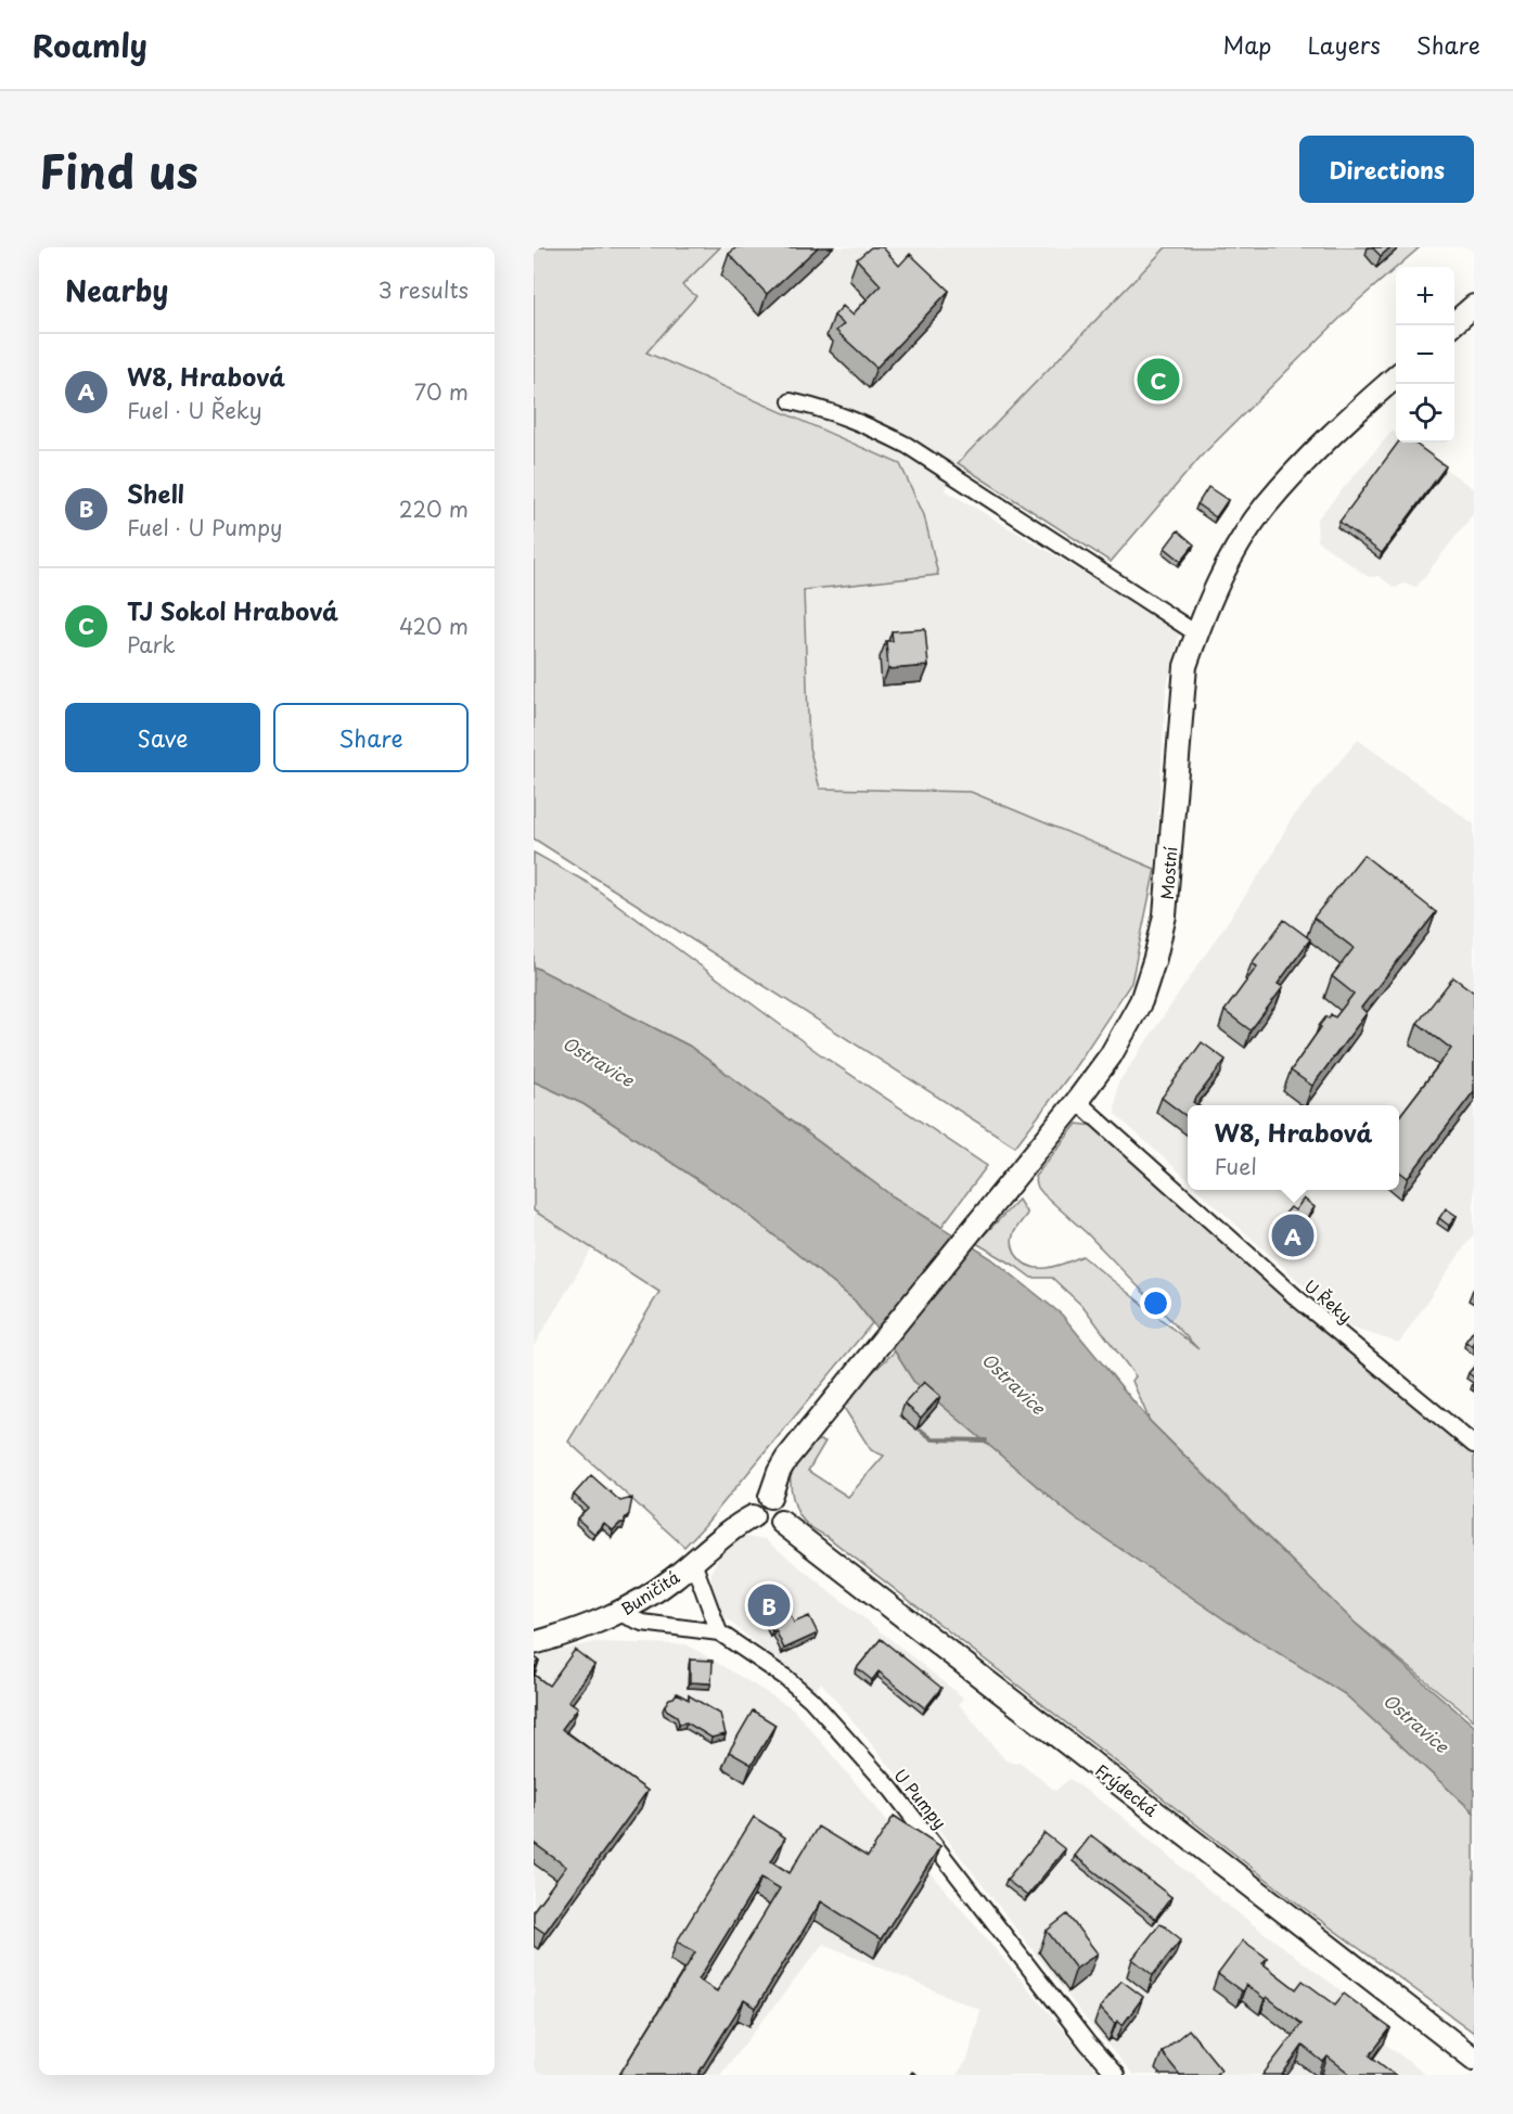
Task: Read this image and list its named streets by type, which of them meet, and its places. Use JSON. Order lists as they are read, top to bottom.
{
  "streets": {
    "main road": ["Mostní", "Buničitá", "Frýdecká"],
    "street": ["U Řeky", "U Pumpy"]
  },
  "crossings": [
    ["Mostní", "U Řeky"],
    ["Mostní", "Buničitá"],
    ["Mostní", "Frýdecká"],
    ["Buničitá", "Frýdecká"],
    ["Buničitá", "U Pumpy"]
  ],
  "water": ["Ostravice"],
  "page": {
    "header": "Roamly",
    "nav": ["Map", "Layers", "Share"],
    "title": "Find us",
    "buttons": [
      "Directions",
      ["Save", "Share"]
    ],
    "heading": ["Nearby", "3 results"],
    "map_buttons": ["+", "−"],
    "list": [
      {
        "mark": "A",
        "name": "W8, Hrabová",
        "note": "Fuel · U Řeky",
        "value": "70 m"
      },
      {
        "mark": "B",
        "name": "Shell",
        "note": "Fuel · U Pumpy",
        "value": "220 m"
      },
      {
        "mark": "C",
        "name": "TJ Sokol Hrabová",
        "note": "Park",
        "value": "420 m"
      }
    ],
    "pins": ["C", "A", "B"],
    "popup": ["W8, Hrabová", "Fuel"]
  }
}
